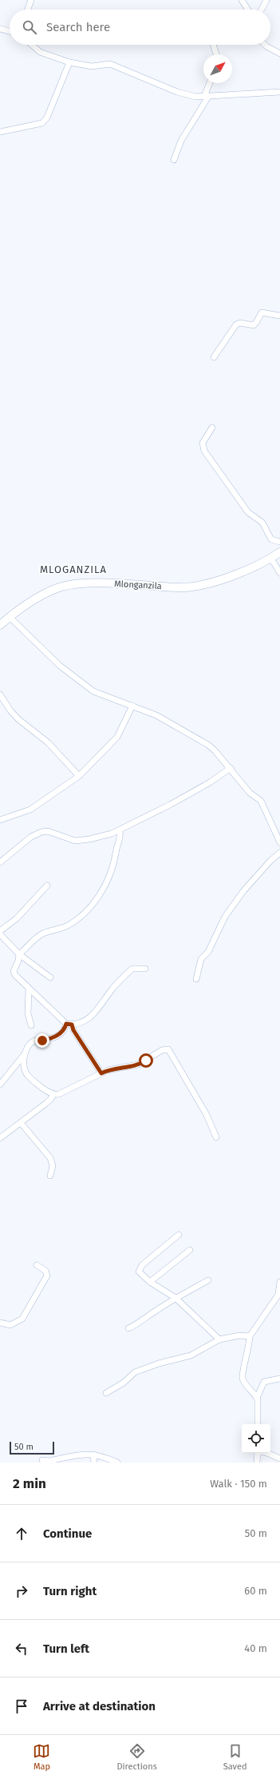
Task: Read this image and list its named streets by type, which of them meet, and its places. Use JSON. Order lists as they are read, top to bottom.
{
  "streets": {
    "street": ["Mlonganzila"]
  },
  "districts": ["MLOGANZILA"],
  "scale_bar": "50 m",
  "north": "top right",
  "page": {
    "search": "Search here",
    "scale": "50 m",
    "heading": ["2 min", "Walk · 150 m"],
    "list": [
      ["Continue", "50 m"],
      ["Turn right", "60 m"],
      ["Turn left", "40 m"],
      "Arrive at destination"
    ],
    "nav": ["Map", "Directions", "Saved"]
  }
}
